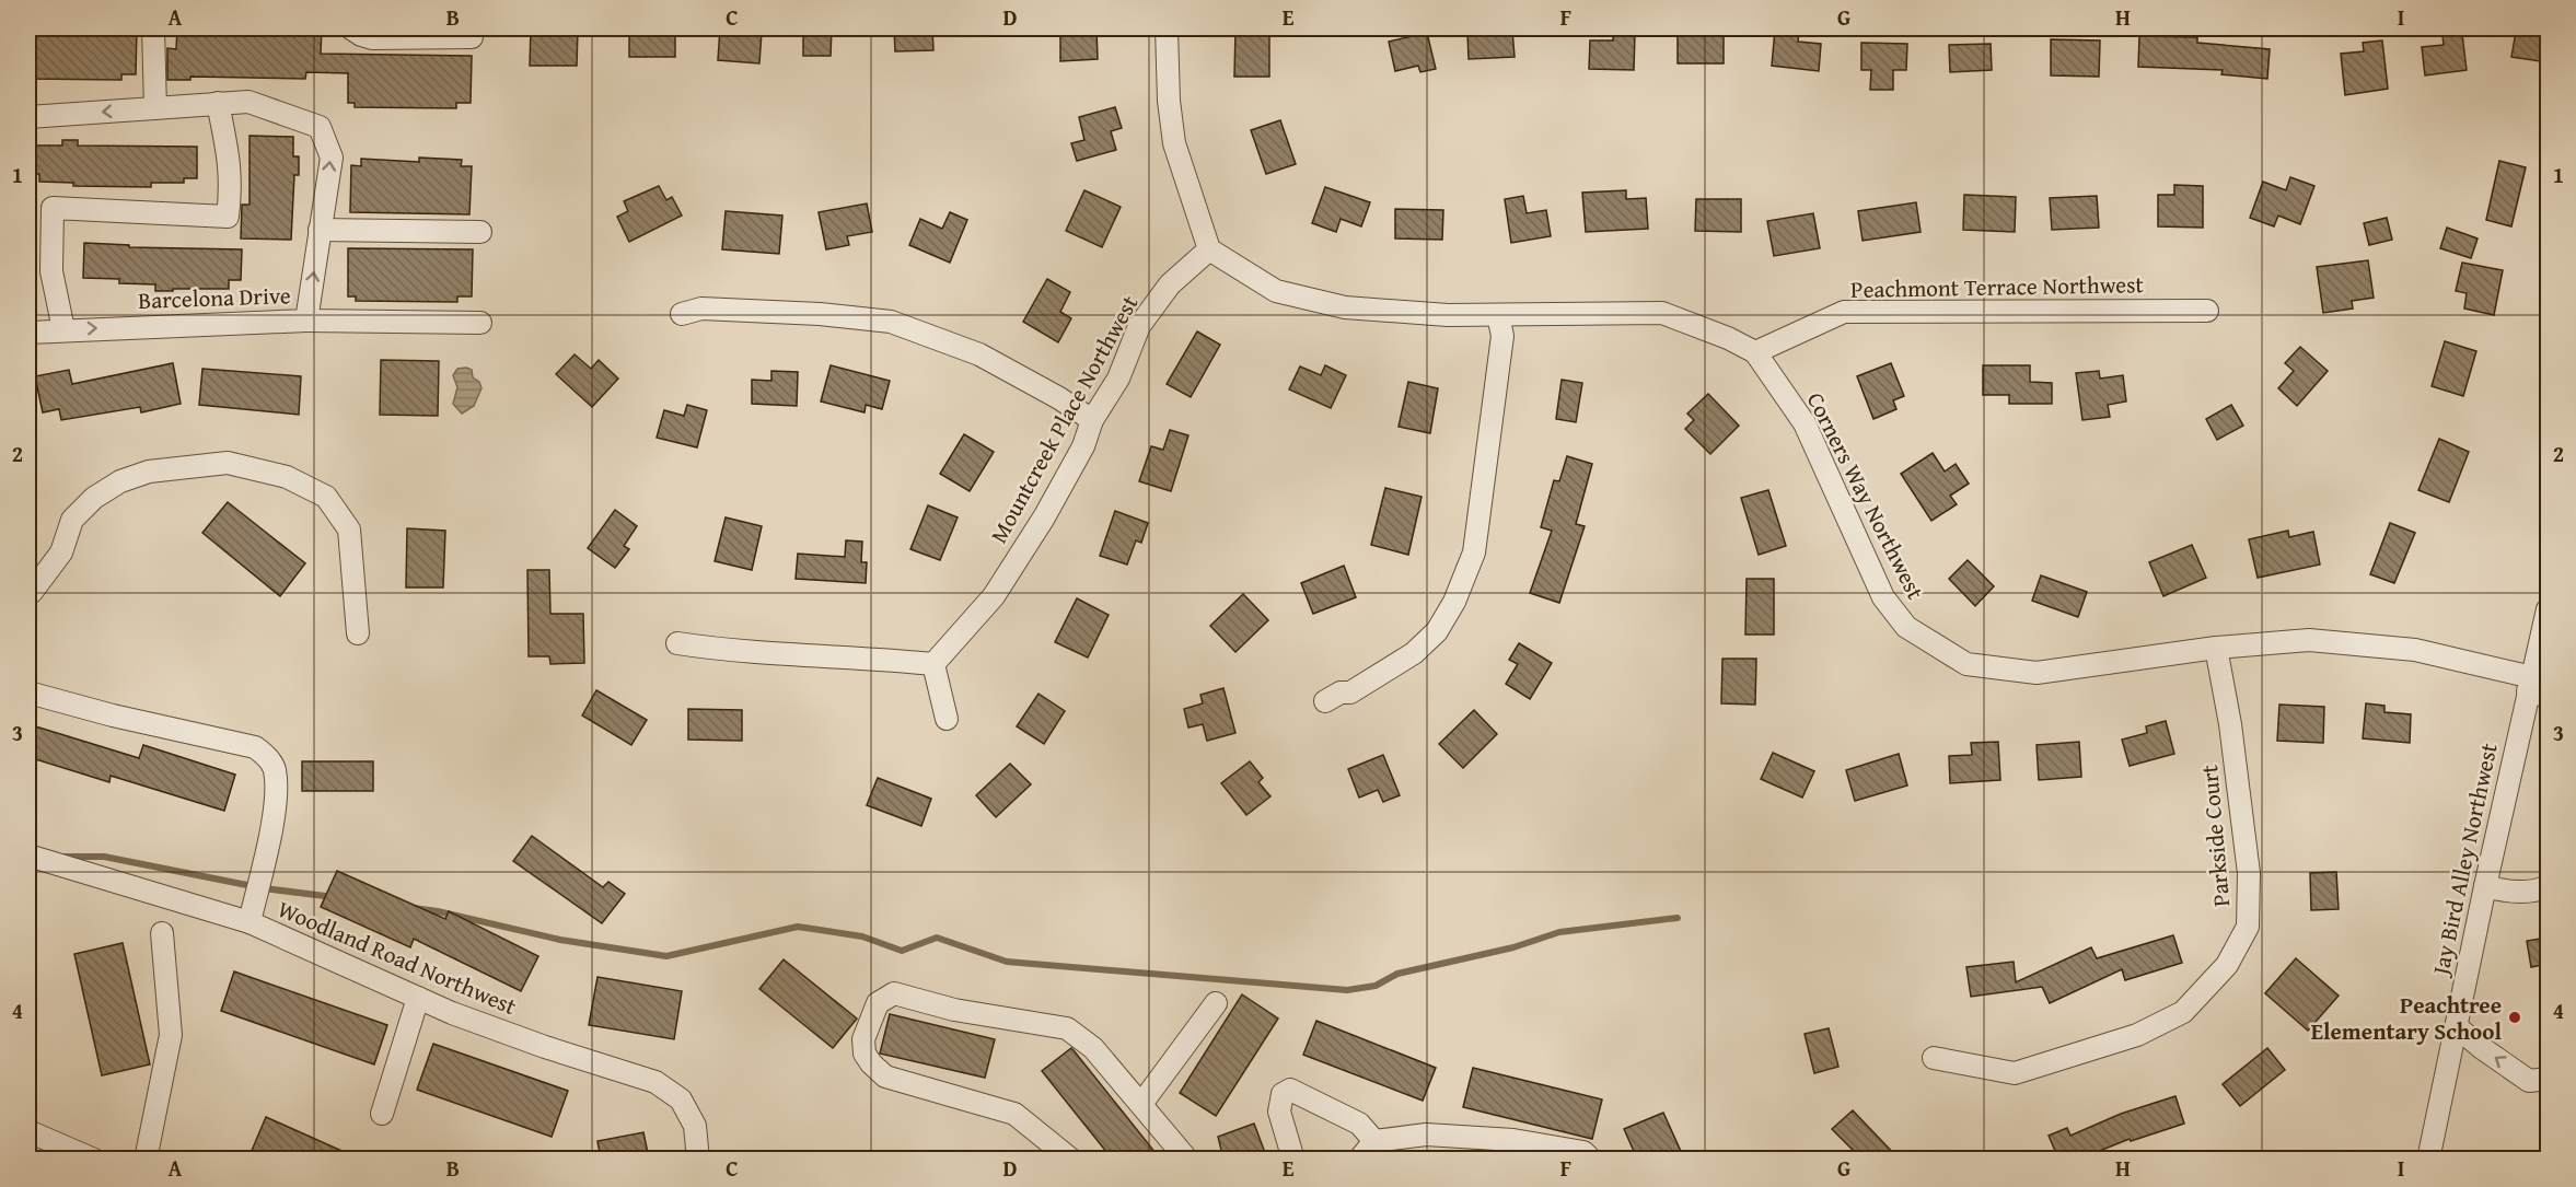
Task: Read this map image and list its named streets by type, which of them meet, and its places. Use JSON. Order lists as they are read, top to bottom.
{
  "streets": {
    "street": [
      "Peachmont Terrace Northwest",
      "Barcelona Drive",
      "Mountcreek Place Northwest",
      "Corners Way Northwest",
      "Parkside Court",
      "Jay Bird Alley Northwest",
      "Woodland Road Northwest"
    ]
  },
  "crossings": [
    ["Peachmont Terrace Northwest", "Corners Way Northwest"],
    ["Mountcreek Place Northwest", "Corners Way Northwest"],
    ["Corners Way Northwest", "Parkside Court"],
    ["Corners Way Northwest", "Jay Bird Alley Northwest"]
  ],
  "places": ["Peachtree Elementary School"],
  "grid": {
    "columns": [
      "A",
      "B",
      "C",
      "D",
      "E",
      "F",
      "G",
      "H",
      "I"
    ],
    "rows": [
      "1",
      "2",
      "3",
      "4"
    ]
  }
}
